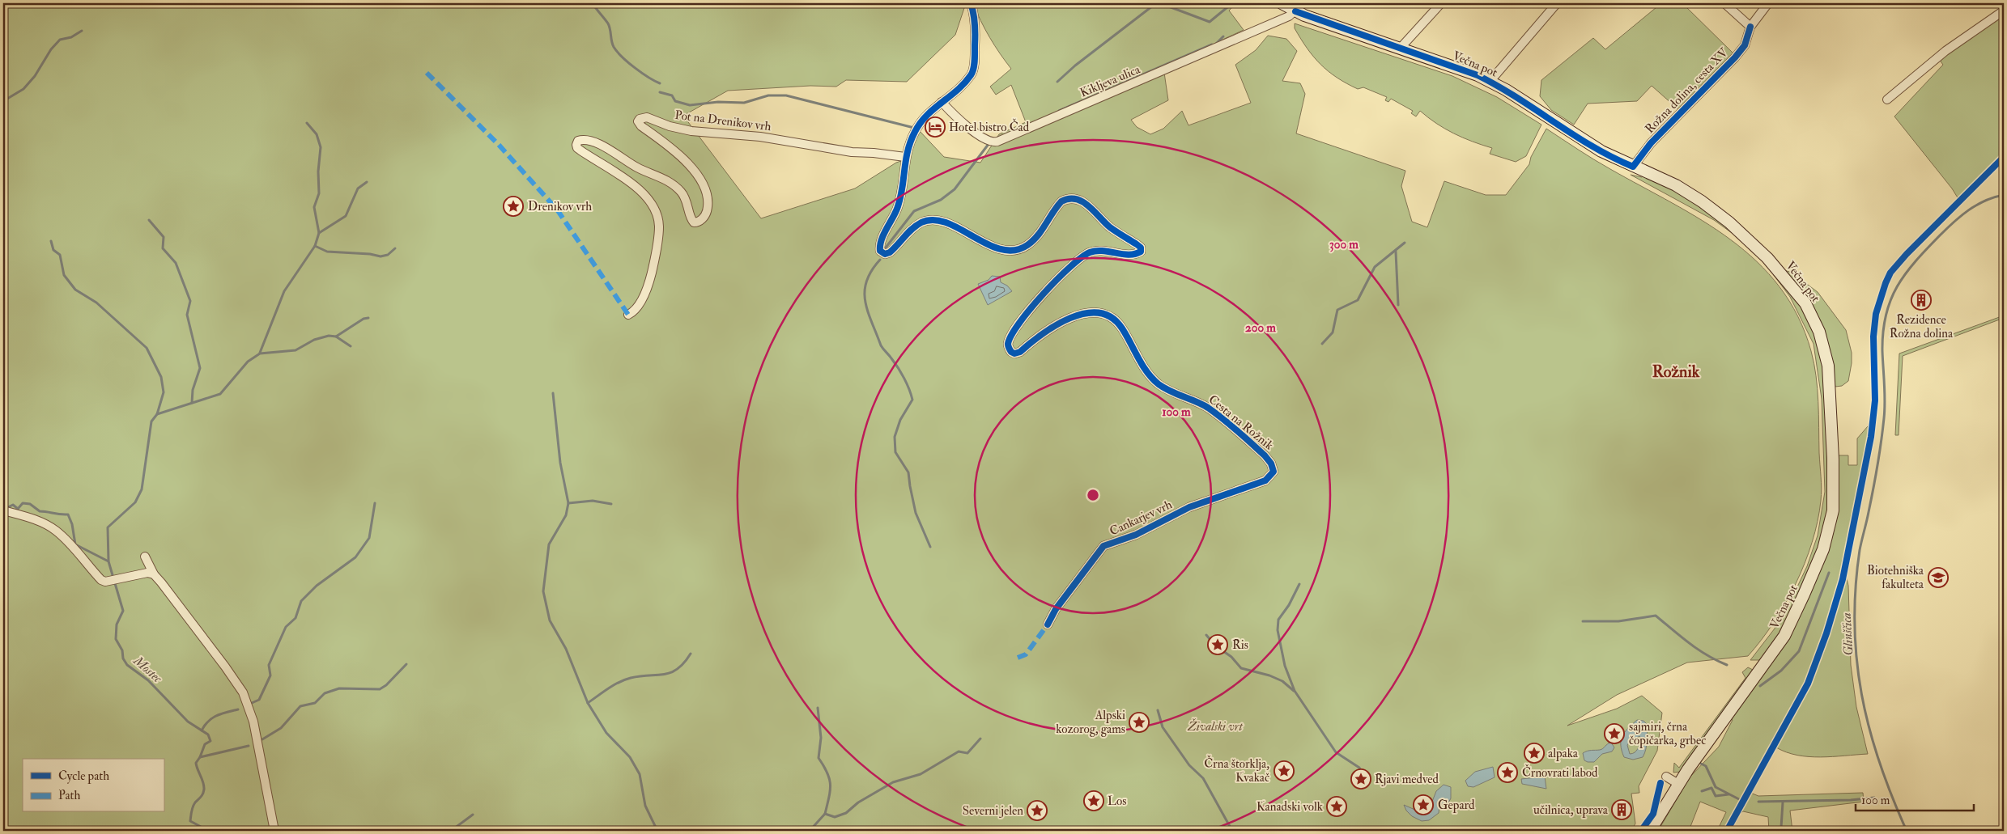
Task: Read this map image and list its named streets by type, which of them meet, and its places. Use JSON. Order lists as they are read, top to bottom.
{
  "streets": {
    "main road": ["Večna pot"],
    "street": [
      "Kikljeva ulica",
      "Rožna dolina, cesta XV",
      "Pot na Drenikov vrh",
      "Cesta na Rožnik",
      "Cankarjev vrh"
    ]
  },
  "crossings": [
    ["Večna pot", "Kikljeva ulica"],
    ["Večna pot", "Rožna dolina, cesta XV"],
    ["Kikljeva ulica", "Cesta na Rožnik"],
    ["Pot na Drenikov vrh", "Cesta na Rožnik"],
    ["Cesta na Rožnik", "Cankarjev vrh"]
  ],
  "districts": ["Rožnik"],
  "water": ["Glinščica", "Mostec"],
  "parks": ["Živalski vrt"],
  "places": {
    "hotel": ["Hotel bistro Čad"],
    "place": [
      "Drenikov vrh",
      "Ris",
      "Alpski kozorog, gams",
      "sajmiri, črna čopičarka, grbec",
      "alpaka",
      "Črna štorklja, Kvakač",
      "Črnovrati labod",
      "Rjavi medved",
      "Los",
      "Gepard",
      "Kanadski volk",
      "Severni jelen"
    ],
    "building": ["Rezidence Rožna dolina", "učilnica, uprava"],
    "school or university": ["Biotehniška fakulteta"]
  },
  "legend": ["Cycle path", "Path"],
  "scale_bar": "100 m",
  "rings": ["300 m", "200 m", "100 m"]
}
